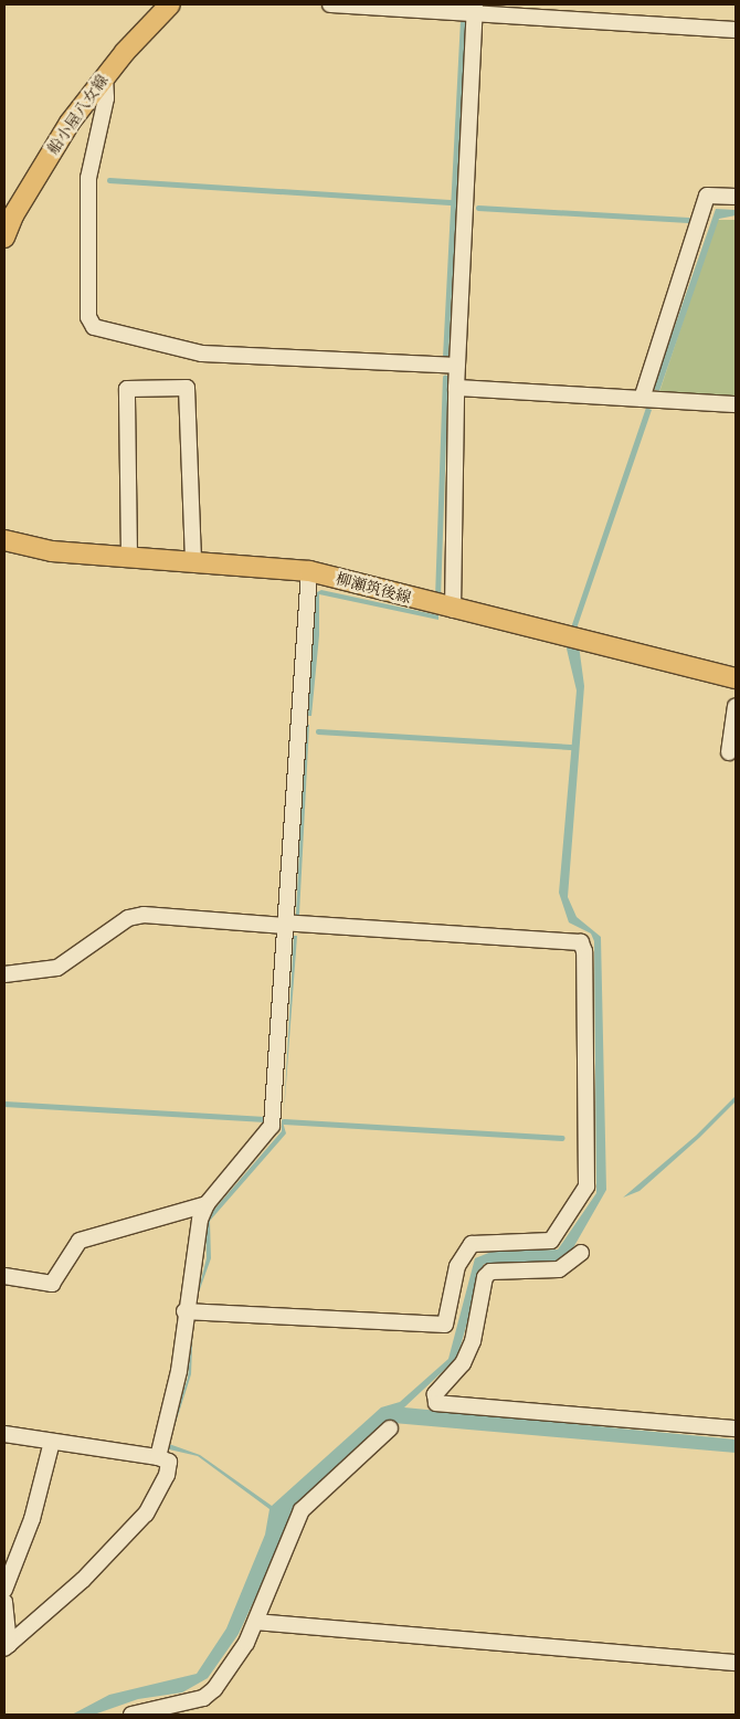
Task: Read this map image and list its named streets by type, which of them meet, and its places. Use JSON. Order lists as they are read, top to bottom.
{
  "streets": {
    "main road": ["船小屋八女線", "柳瀬筑後線"]
  }
}
